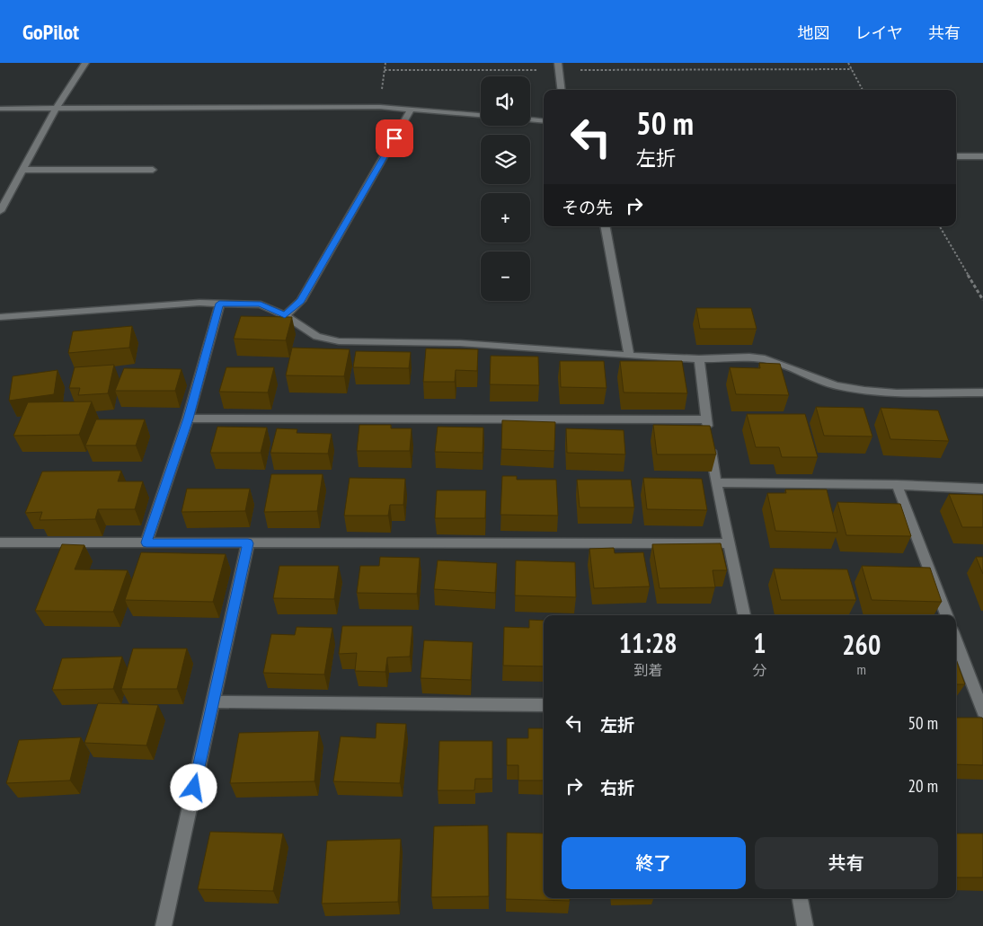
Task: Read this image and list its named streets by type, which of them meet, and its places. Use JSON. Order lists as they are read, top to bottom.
{
  "page": {
    "header": "GoPilot",
    "nav": ["地図", "レイヤ", "共有"],
    "map_buttons": ["+", "−"],
    "turn": ["50 m", "左折"],
    "then": "その先",
    "eta": [
      "11:28",
      "到着",
      "1",
      "分",
      "260",
      "m"
    ],
    "list": [
      {
        "name": "左折",
        "value": "50 m"
      },
      {
        "name": "右折",
        "value": "20 m"
      }
    ],
    "buttons": ["終了", "共有"]
  }
}
